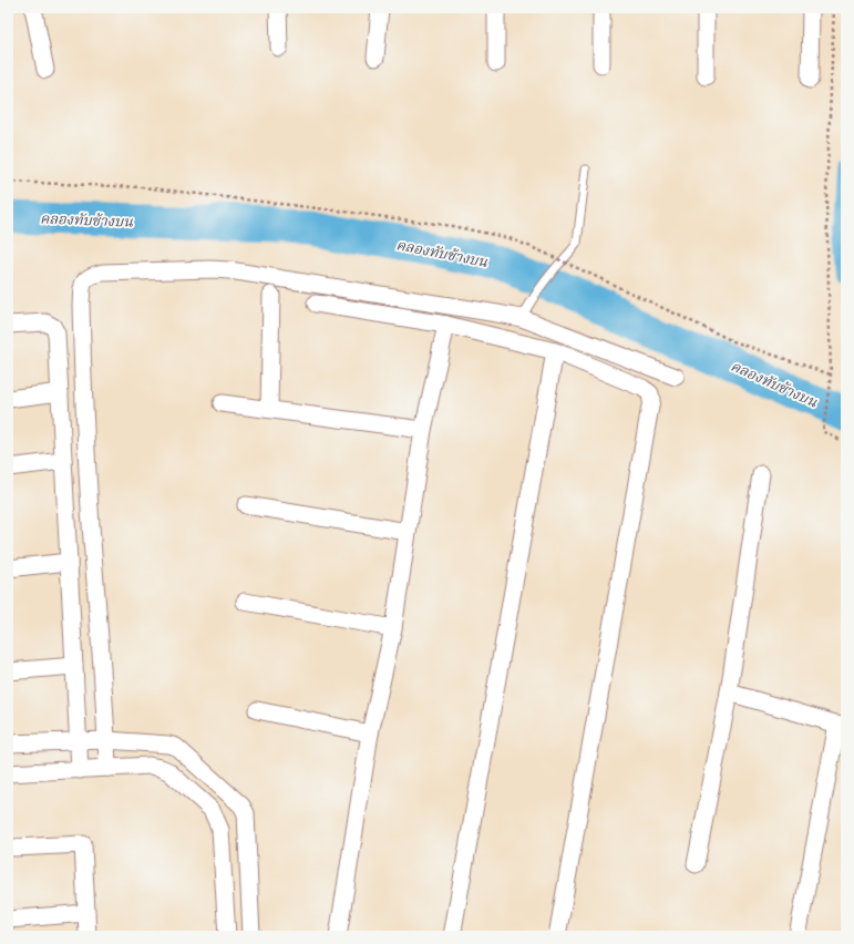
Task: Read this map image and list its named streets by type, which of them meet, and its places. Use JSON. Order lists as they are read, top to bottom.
{
  "water": ["คลองทับช้างบน"]
}
